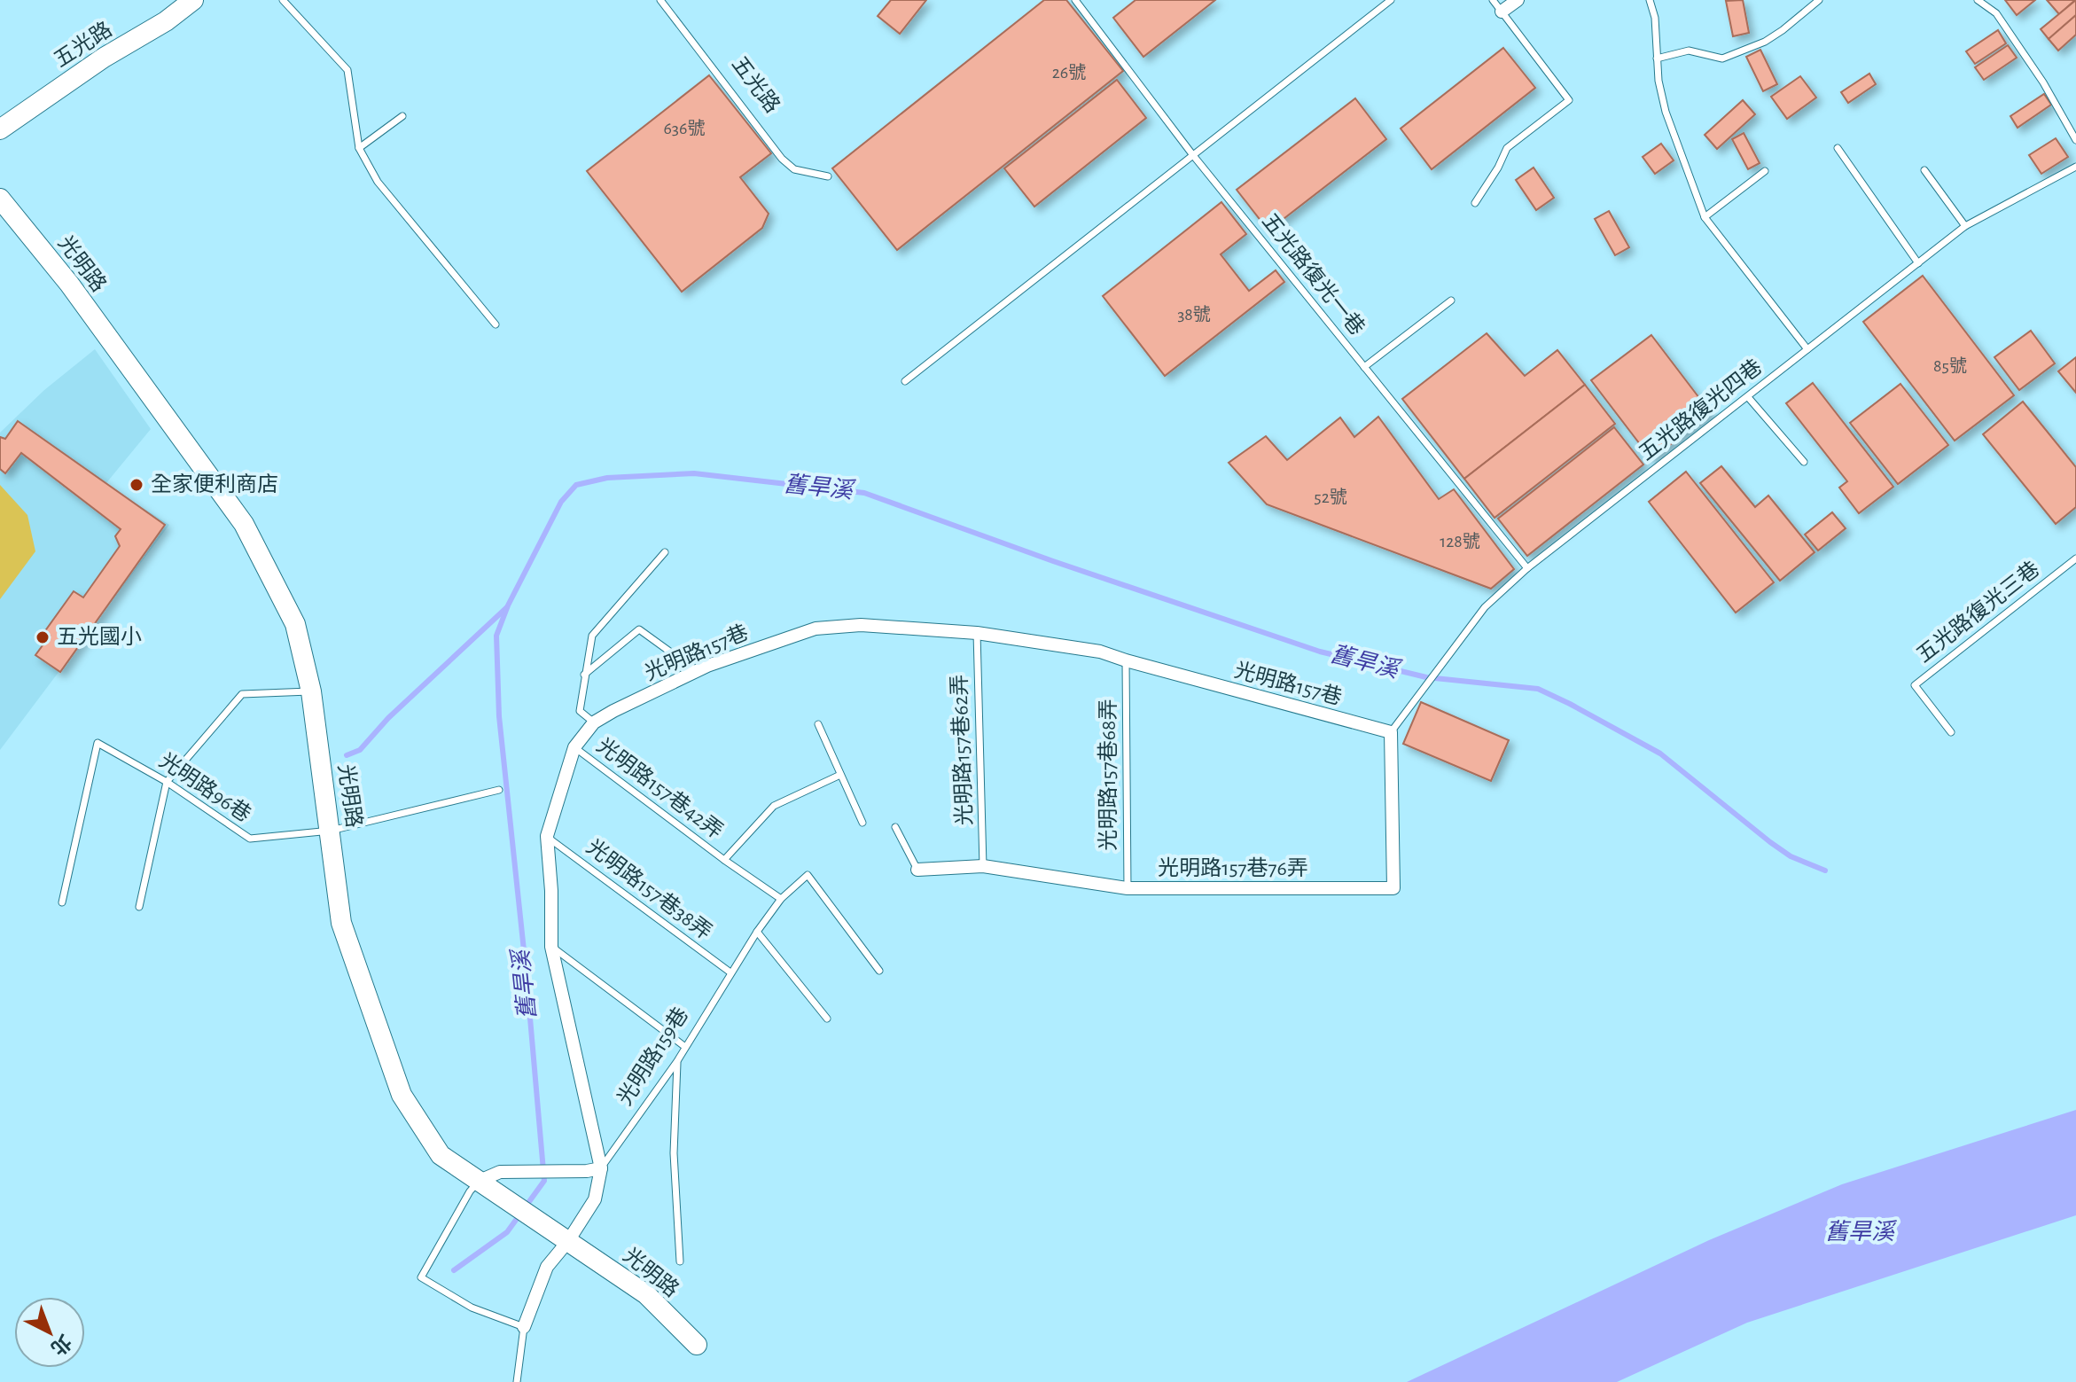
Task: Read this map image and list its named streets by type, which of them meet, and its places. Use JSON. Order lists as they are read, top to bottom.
{
  "streets": {
    "street": [
      "五光路",
      "光明路",
      "光明路157巷",
      "光明路157巷76弄",
      "光明路159巷"
    ],
    "lane": [
      "五光路復光一巷",
      "五光路復光四巷",
      "五光路復光三巷",
      "光明路157巷62弄",
      "光明路157巷68弄",
      "光明路96巷",
      "光明路157巷42弄",
      "光明路157巷38弄"
    ]
  },
  "crossings": [
    ["光明路", "光明路96巷"],
    ["光明路", "光明路159巷"],
    ["五光路復光一巷", "五光路復光四巷"],
    ["五光路復光四巷", "光明路157巷"],
    ["五光路復光四巷", "光明路157巷76弄"],
    ["光明路157巷", "光明路157巷62弄"],
    ["光明路157巷", "光明路157巷68弄"],
    ["光明路157巷", "光明路157巷42弄"],
    ["光明路157巷", "光明路157巷76弄"],
    ["光明路157巷", "光明路157巷38弄"],
    ["光明路157巷", "光明路159巷"],
    ["光明路157巷62弄", "光明路157巷76弄"],
    ["光明路157巷68弄", "光明路157巷76弄"],
    ["光明路157巷42弄", "光明路159巷"],
    ["光明路157巷38弄", "光明路159巷"]
  ],
  "water": ["舊旱溪"],
  "places": ["全家便利商店", "五光國小"],
  "house_numbers": [
    "26號",
    "636號",
    "38號",
    "85號",
    "52號",
    "128號"
  ],
  "north": "bottom right"
}
